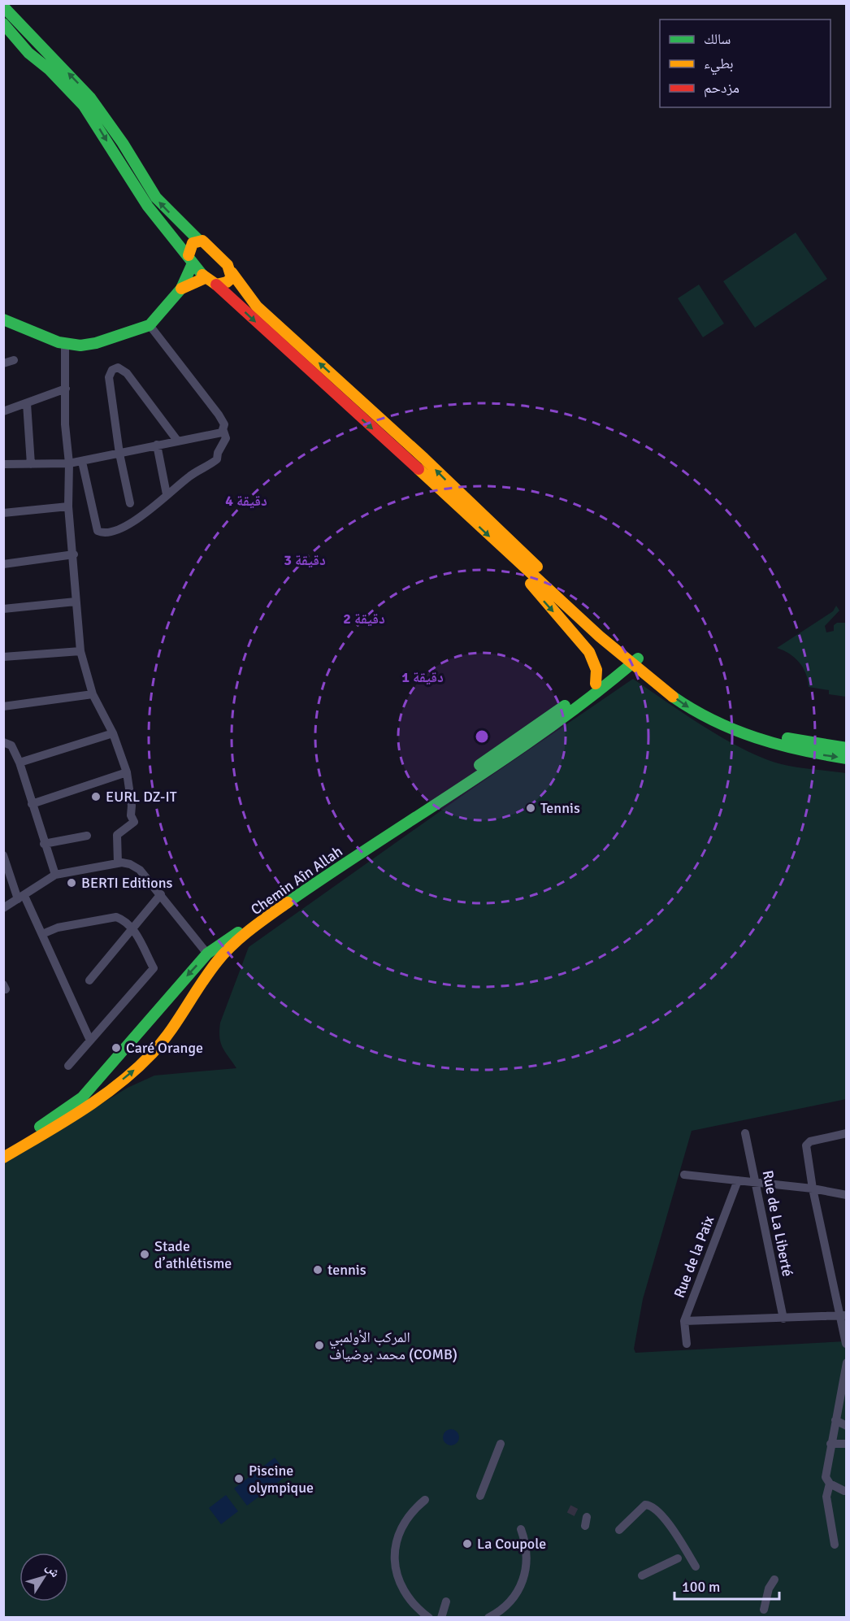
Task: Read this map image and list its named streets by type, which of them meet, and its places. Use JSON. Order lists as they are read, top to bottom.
{
  "streets": {
    "main road": ["Chemin Aîn Allah"],
    "street": ["Rue de La Liberté", "Rue de la Paix"]
  },
  "places": [
    "EURL DZ-IT",
    "Tennis",
    "BERTI Editions",
    "Caré Orange",
    "Stade d’athlétisme",
    "tennis",
    "المركب الأولمبي محمد بوضياف (COMB)",
    "Piscine olympique",
    "La Coupole"
  ],
  "legend": ["سالك", "بطيء", "مزدحم"],
  "scale_bar": "100 m",
  "north": "top right",
  "rings": [
    "4 دقيقة",
    "3 دقيقة",
    "2 دقيقة",
    "1 دقيقة"
  ]
}
